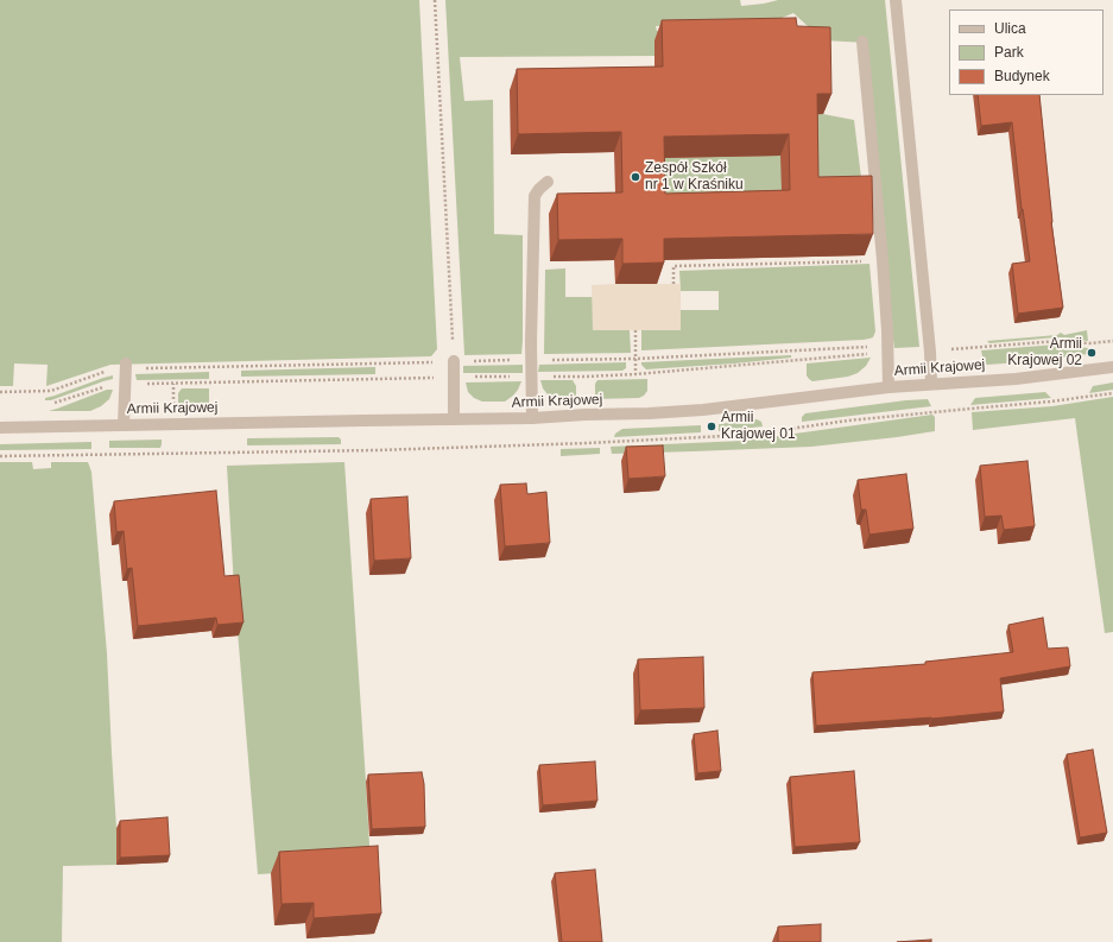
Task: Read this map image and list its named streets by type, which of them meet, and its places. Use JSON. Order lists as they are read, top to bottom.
{
  "streets": {
    "street": ["Armii Krajowej"]
  },
  "places": ["Zespół Szkół nr 1 w Kraśniku", "Armii Krajowej 02", "Armii Krajowej 01"],
  "legend": ["Ulica", "Park", "Budynek"]
}
